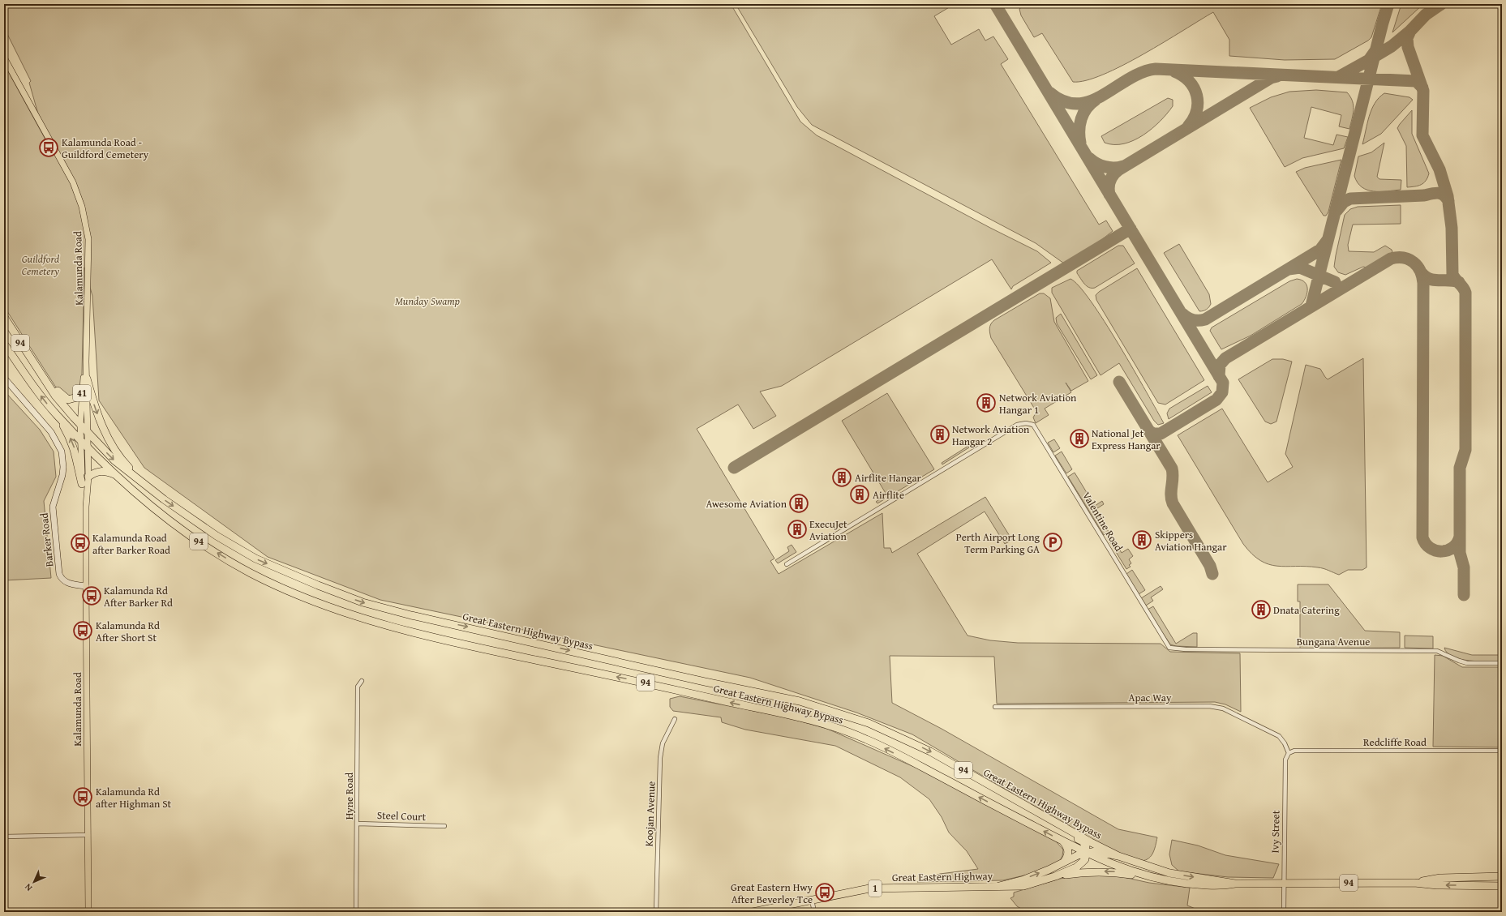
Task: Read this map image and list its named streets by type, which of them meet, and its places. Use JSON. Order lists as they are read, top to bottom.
{
  "streets": {
    "highway": [
      "94",
      "Great Eastern Highway Bypass",
      "Great Eastern Highway",
      "1"
    ],
    "main road": ["Kalamunda Road", "41"],
    "street": [
      "Valentine Road",
      "Barker Road",
      "Bungana Avenue",
      "Apac Way",
      "Redcliffe Road",
      "Hyne Road",
      "Koojan Avenue",
      "Steel Court",
      "Ivy Street"
    ]
  },
  "crossings": [
    ["Kalamunda Road", "Barker Road"],
    ["Kalamunda Road", "Great Eastern Highway Bypass"],
    ["Valentine Road", "Bungana Avenue"],
    ["Great Eastern Highway Bypass", "Great Eastern Highway"],
    ["Apac Way", "Redcliffe Road"],
    ["Apac Way", "Ivy Street"],
    ["Redcliffe Road", "Ivy Street"],
    ["Hyne Road", "Steel Court"],
    ["Ivy Street", "Great Eastern Highway"],
    ["Great Eastern Highway", "1"]
  ],
  "parks": ["Guildford Cemetery", "Munday Swamp"],
  "places": {
    "bus stop": [
      "Kalamunda Road - Guildford Cemetery",
      "Kalamunda Road after Barker Road",
      "Kalamunda Rd After Barker Rd",
      "Kalamunda Rd After Short St",
      "Kalamunda Rd after Highman St",
      "Great Eastern Hwy After Beverley Tce"
    ],
    "building": [
      "Network Aviation Hangar 1",
      "Network Aviation Hangar 2",
      "National Jet Express Hangar",
      "Airflite Hangar",
      "Airflite",
      "Awesome Aviation",
      "ExecuJet Aviation",
      "Skippers Aviation Hangar",
      "Dnata Catering"
    ],
    "parking": ["Perth Airport Long Term Parking GA"]
  },
  "north": "bottom left"
}
